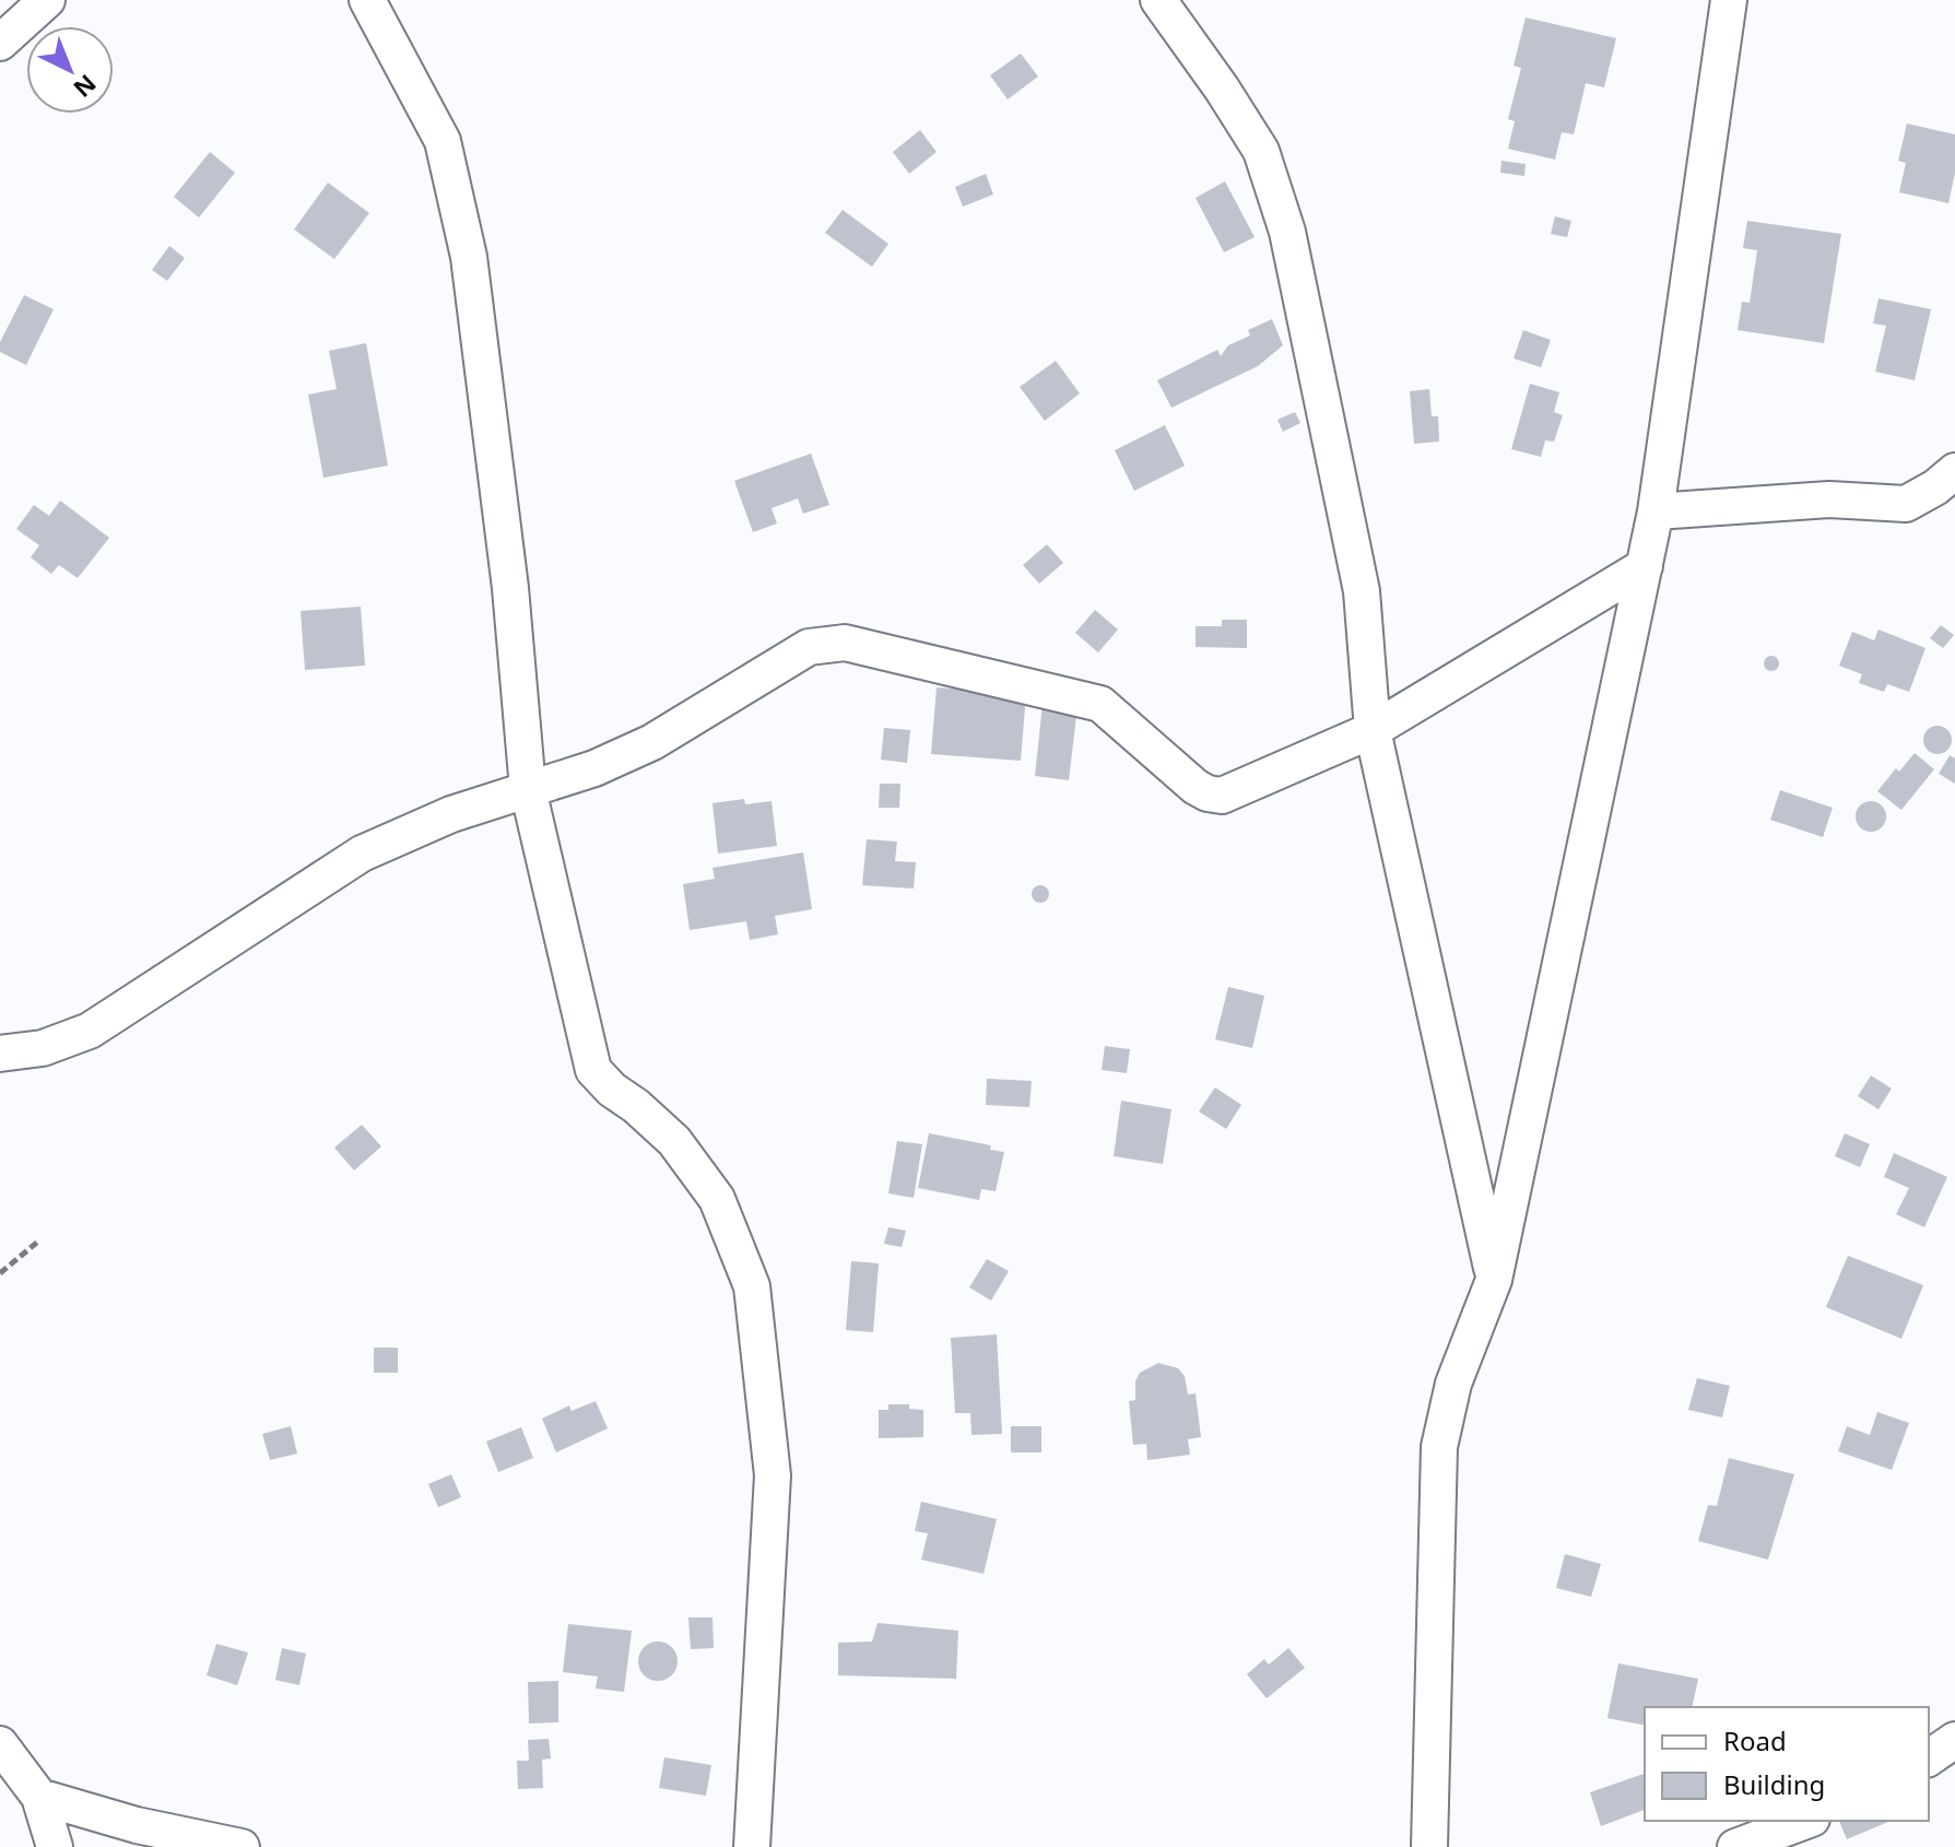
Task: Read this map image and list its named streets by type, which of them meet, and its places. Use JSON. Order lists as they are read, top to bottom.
{
  "legend": ["Road", "Building"],
  "north": "bottom right"
}
